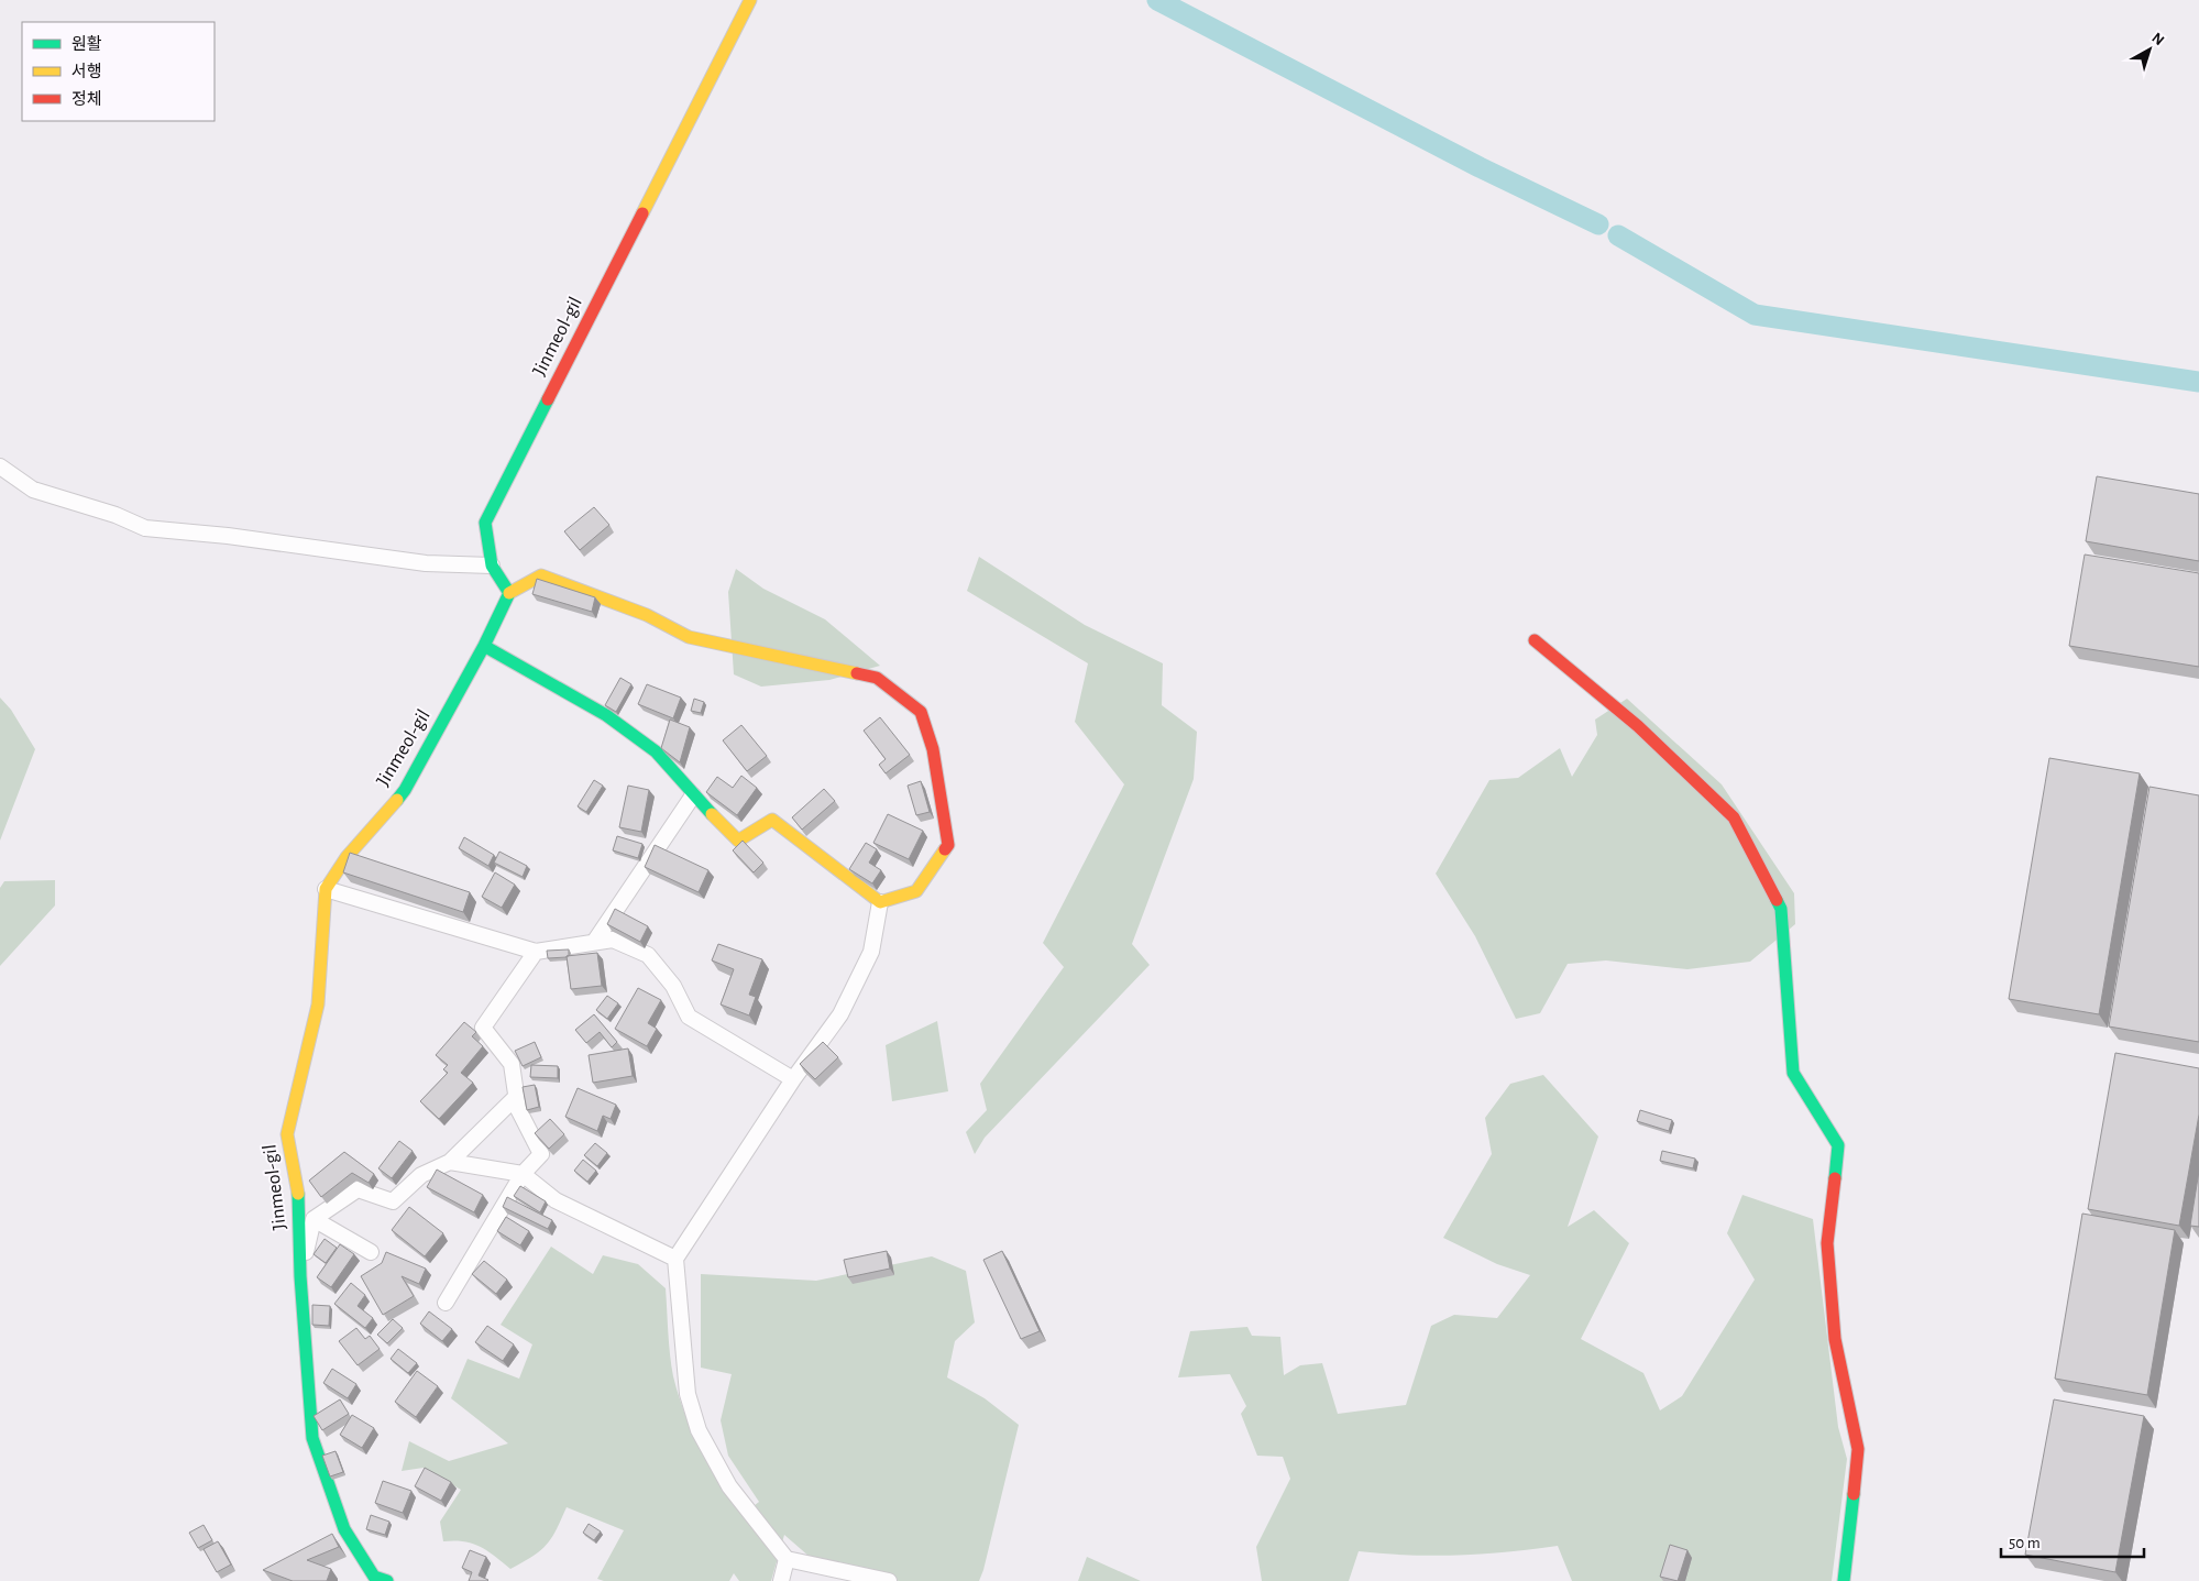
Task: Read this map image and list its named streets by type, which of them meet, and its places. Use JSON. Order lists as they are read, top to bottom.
{
  "streets": {
    "street": ["Jinmeol-gil"]
  },
  "legend": ["원활", "서행", "정체"],
  "scale_bar": "50 m",
  "north": "top right"
}
